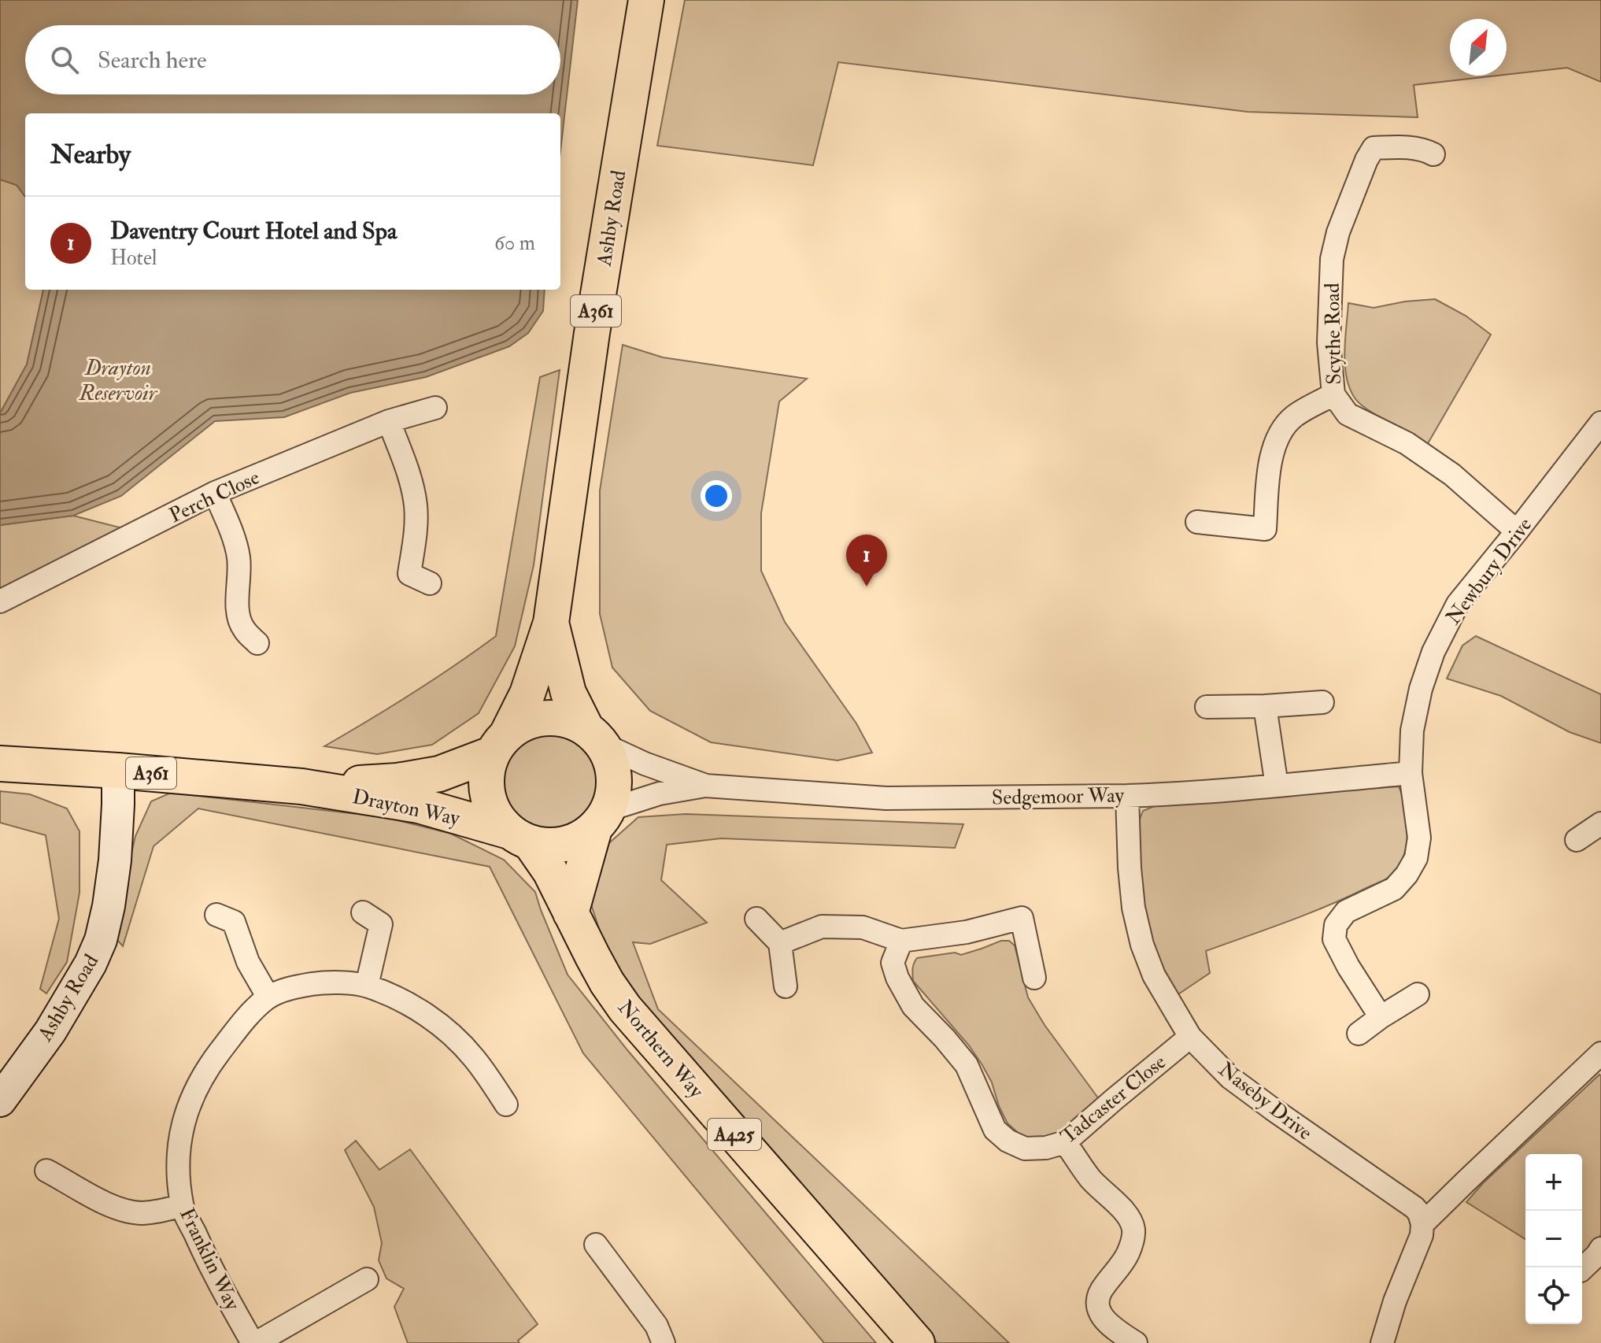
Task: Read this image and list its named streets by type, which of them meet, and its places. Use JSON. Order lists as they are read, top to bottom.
{
  "streets": {
    "main road": [
      "Ashby Road",
      "A361",
      "Drayton Way",
      "Northern Way",
      "A425"
    ],
    "street": [
      "Scythe Road",
      "Perch Close",
      "Newbury Drive",
      "Sedgemoor Way",
      "Tadcaster Close",
      "Naseby Drive",
      "Franklin Way"
    ]
  },
  "crossings": [
    ["Ashby Road", "A361"],
    ["Ashby Road", "Sedgemoor Way"],
    ["Ashby Road", "Drayton Way"],
    ["Ashby Road", "Northern Way"],
    ["A361", "Sedgemoor Way"],
    ["A361", "Drayton Way"],
    ["A361", "Northern Way"],
    ["Scythe Road", "Newbury Drive"],
    ["Newbury Drive", "Sedgemoor Way"],
    ["Sedgemoor Way", "Drayton Way"],
    ["Sedgemoor Way", "Northern Way"],
    ["Sedgemoor Way", "Naseby Drive"],
    ["Drayton Way", "Northern Way"],
    ["Tadcaster Close", "Naseby Drive"]
  ],
  "water": ["Drayton Reservoir"],
  "north": "top right",
  "page": {
    "search": "Search here",
    "heading": "Nearby",
    "list": [
      {
        "mark": "1",
        "name": "Daventry Court Hotel and Spa",
        "note": "Hotel",
        "value": "60 m"
      }
    ],
    "pins": "1",
    "map_buttons": ["+", "−"]
  }
}
